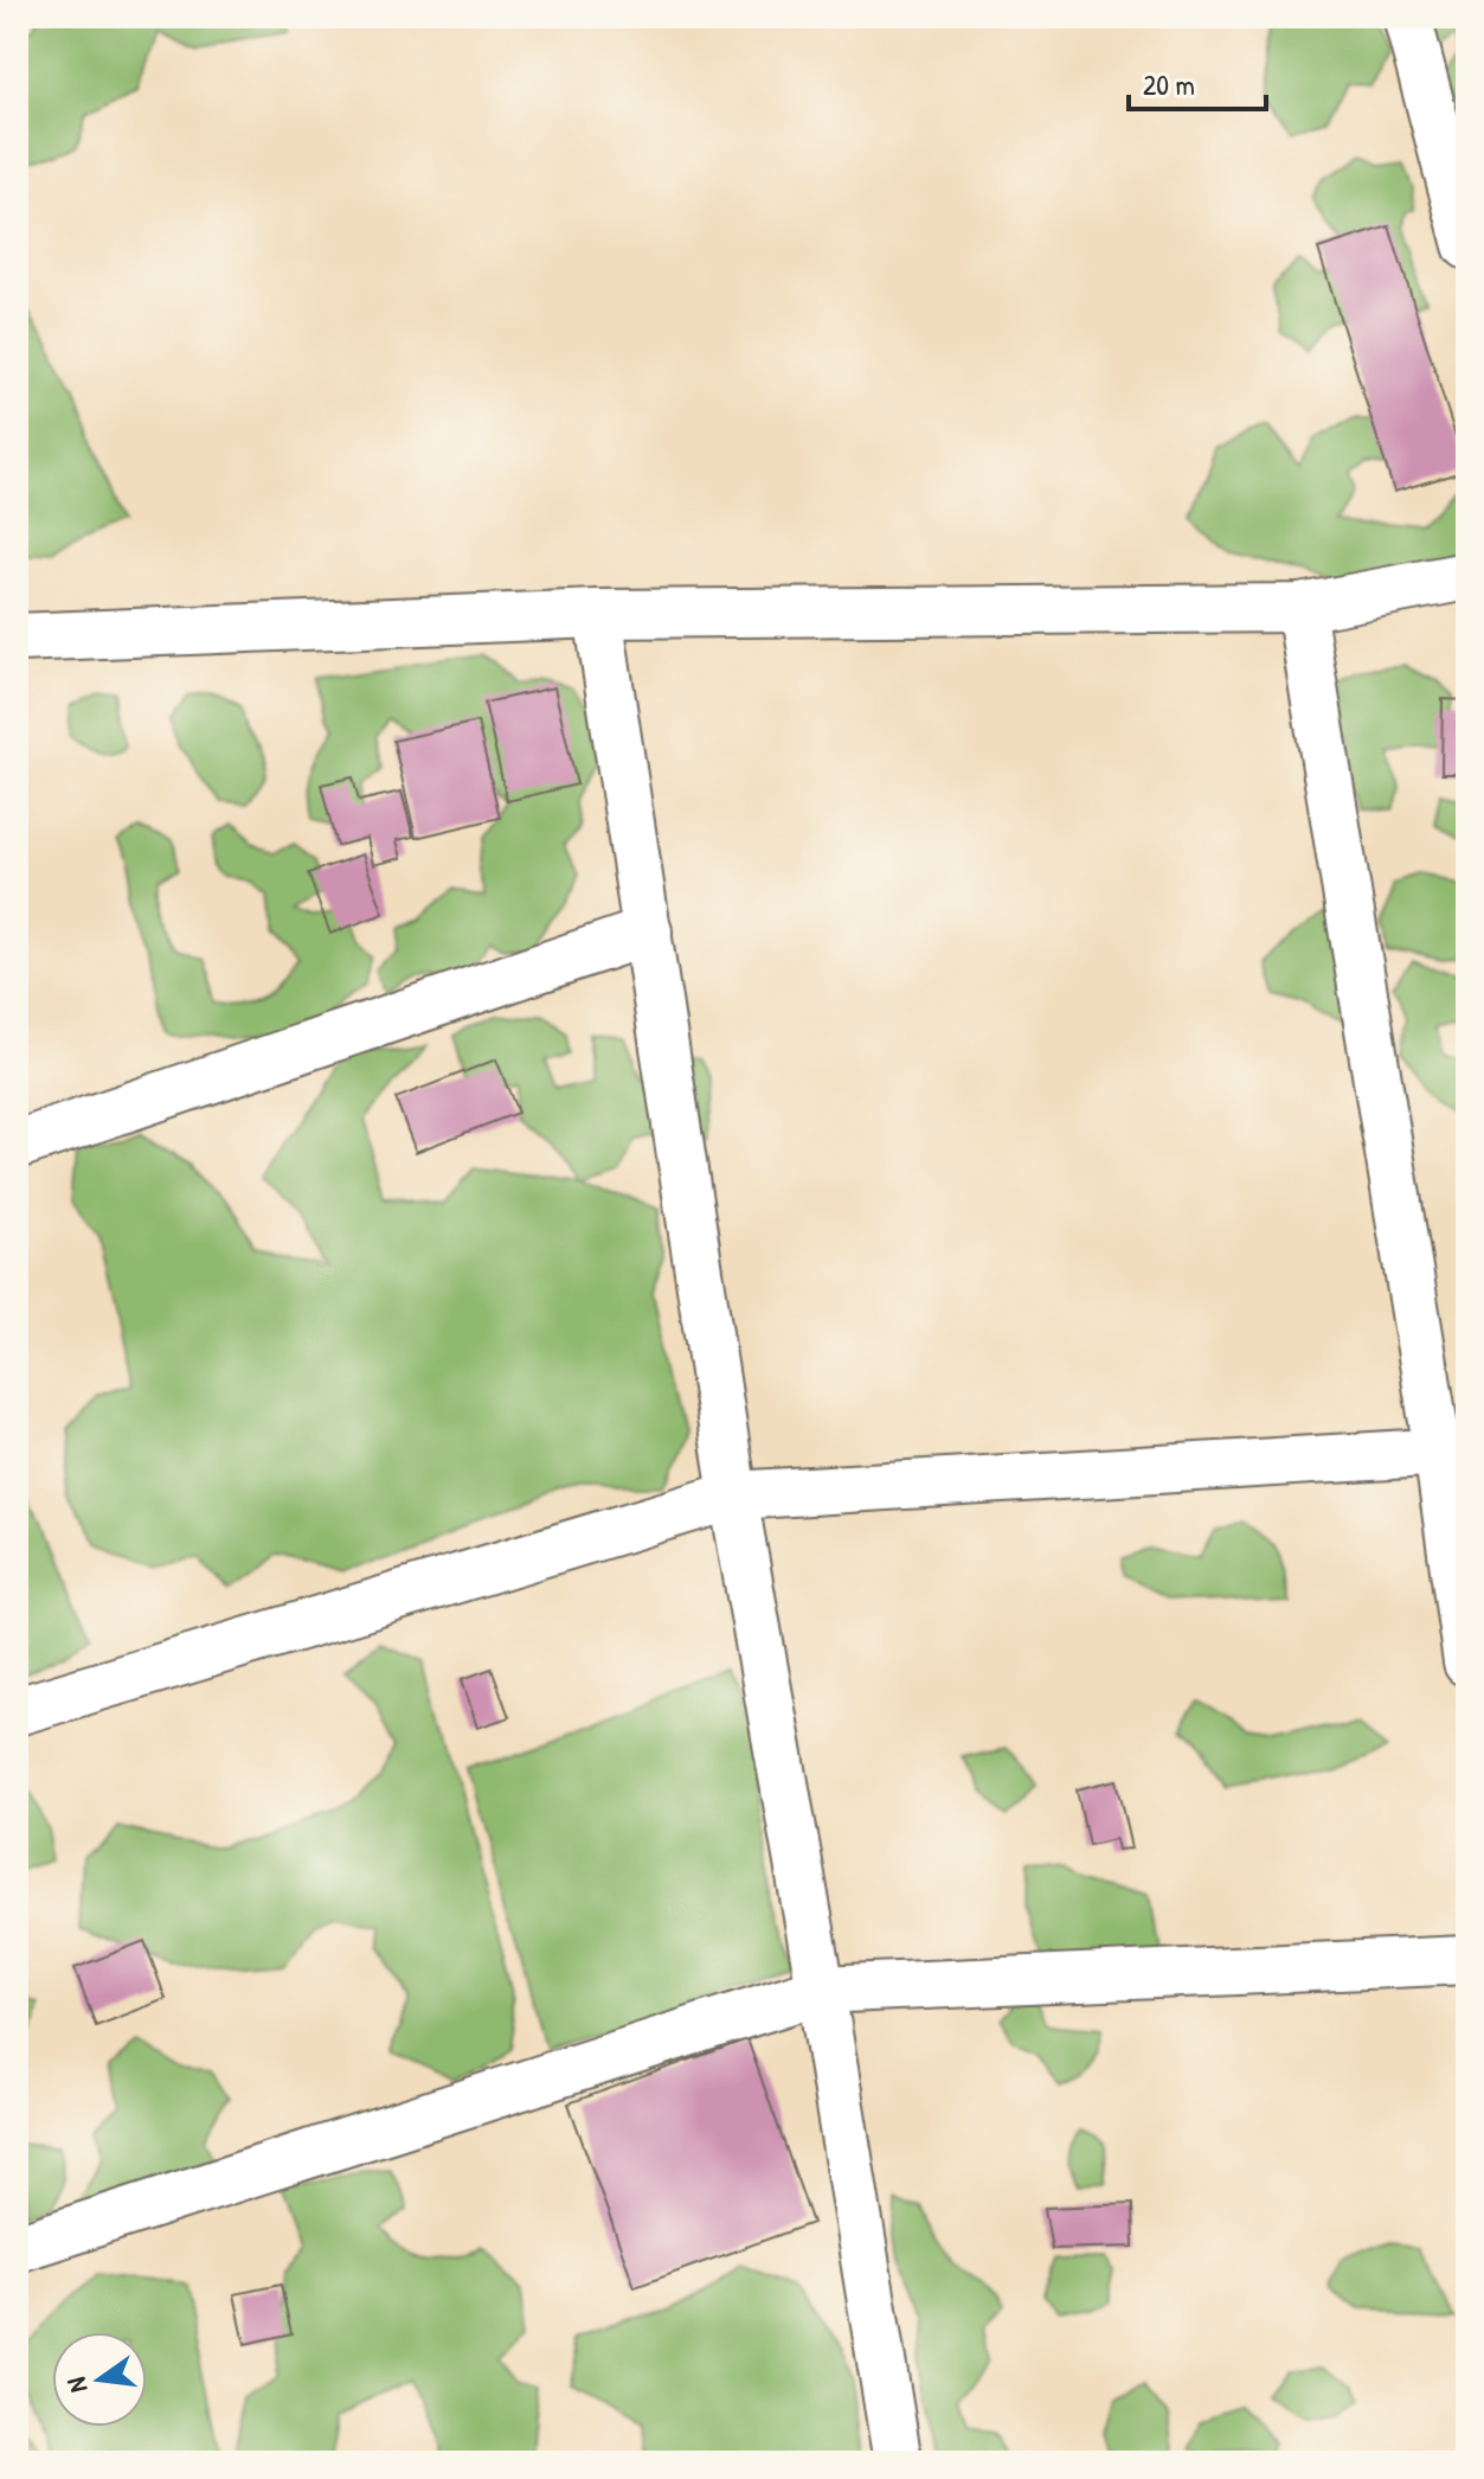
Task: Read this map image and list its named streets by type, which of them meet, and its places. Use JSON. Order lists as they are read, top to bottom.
{
  "scale_bar": "20 m",
  "north": "left"
}
